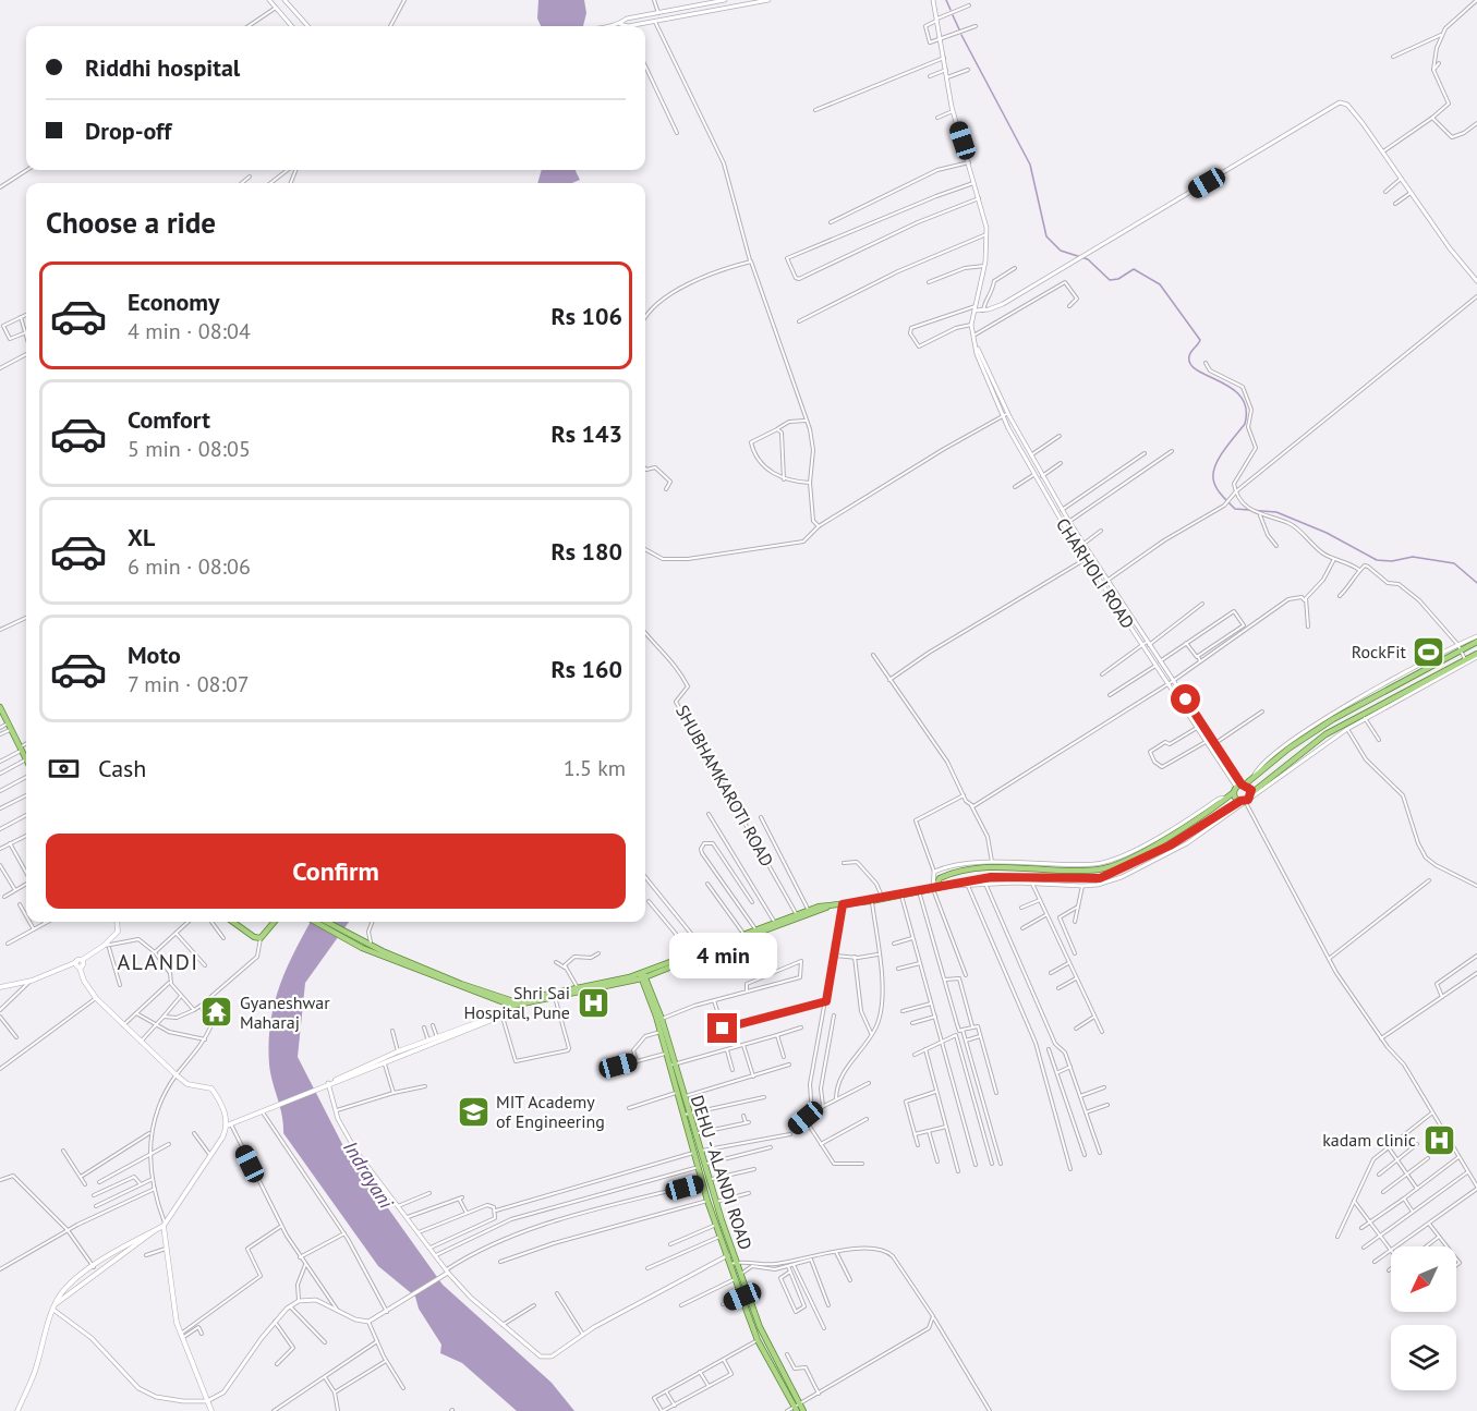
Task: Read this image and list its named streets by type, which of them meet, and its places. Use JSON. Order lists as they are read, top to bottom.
{
  "streets": {
    "main road": ["DEHU - ALANDI ROAD"],
    "street": ["CHARHOLI ROAD", "SHUBHAMKAROTI ROAD"]
  },
  "districts": ["ALANDI"],
  "water": ["Indrayani"],
  "places": {
    "sports": ["RockFit"],
    "hospital": ["Shri Sai Hospital, Pune", "kadam clinic"],
    "temple": ["Gyaneshwar Maharaj"],
    "school or university": ["MIT Academy of Engineering"]
  },
  "north": "bottom left",
  "page": {
    "banner": ["Riddhi hospital", "Drop-off"],
    "heading": "Choose a ride",
    "list": [
      {
        "name": "Economy",
        "note": "4 min · 08:04",
        "value": "Rs 106"
      },
      {
        "name": "Comfort",
        "note": "5 min · 08:05",
        "value": "Rs 143"
      },
      {
        "name": "XL",
        "note": "6 min · 08:06",
        "value": "Rs 180"
      },
      {
        "name": "Moto",
        "note": "7 min · 08:07",
        "value": "Rs 160"
      }
    ],
    "pay": ["Cash", "1.5 km"],
    "buttons": "Confirm",
    "bubble": "4 min"
  }
}
